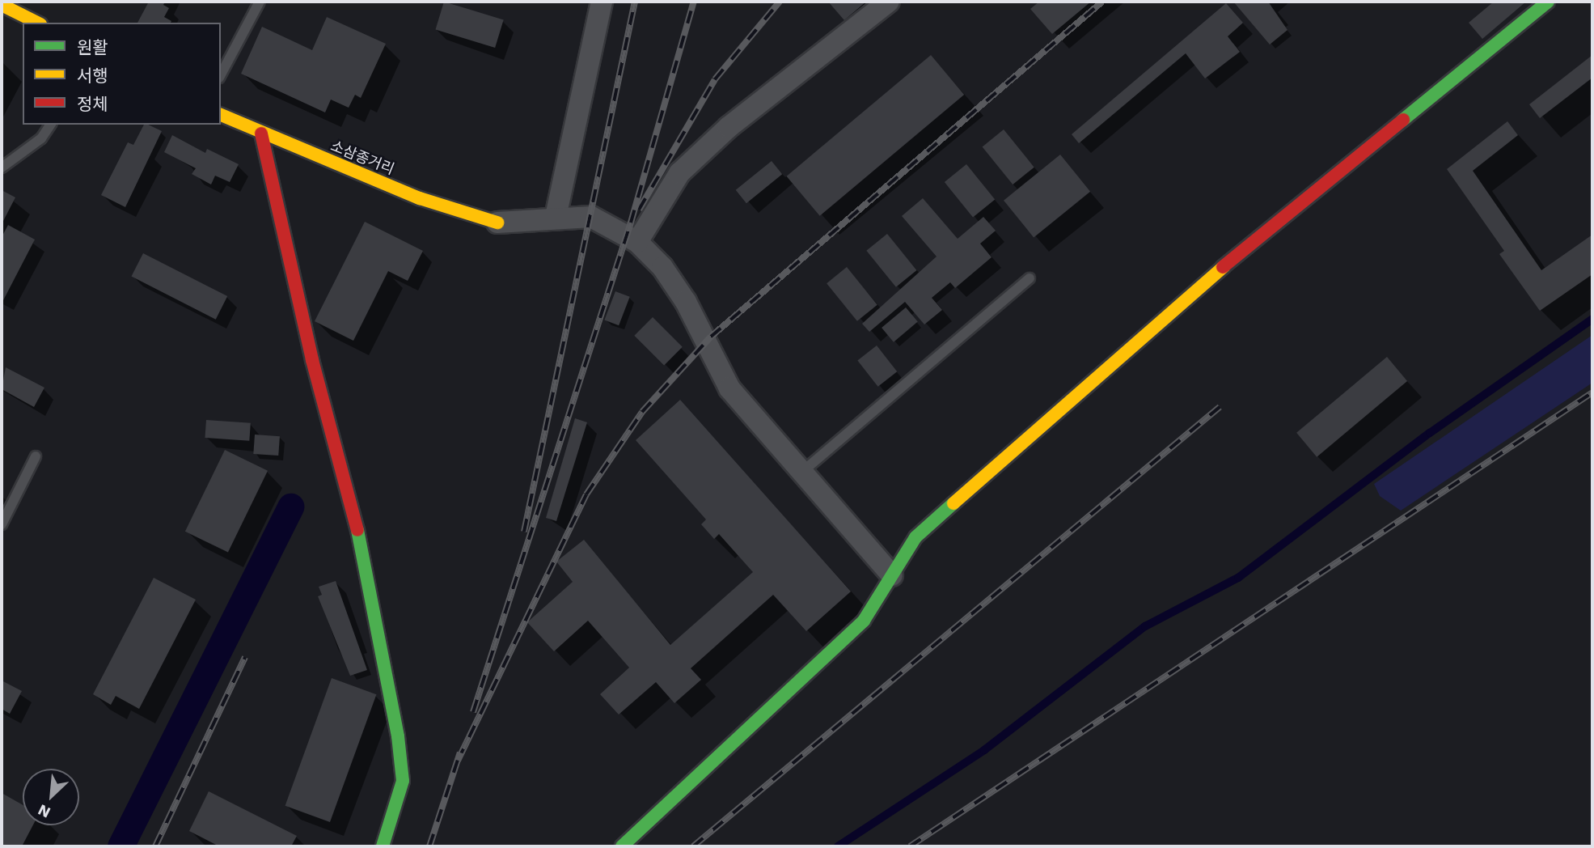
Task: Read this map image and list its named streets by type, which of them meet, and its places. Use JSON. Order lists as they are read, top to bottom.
{
  "streets": {
    "street": ["소삼종거리"]
  },
  "legend": ["원활", "서행", "정체"],
  "north": "bottom left"
}
